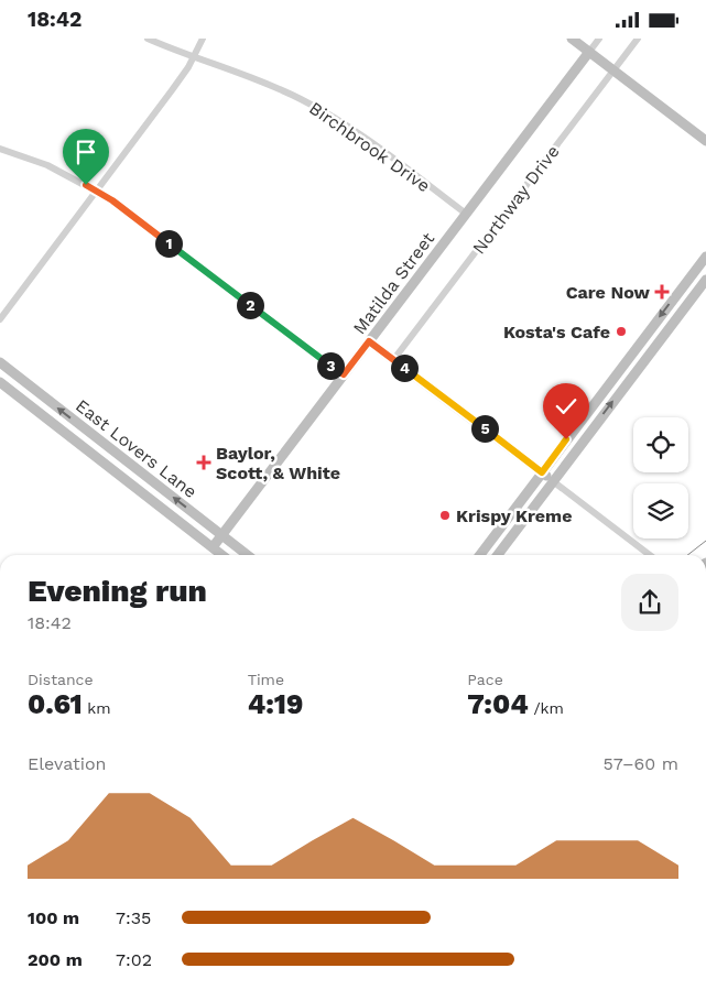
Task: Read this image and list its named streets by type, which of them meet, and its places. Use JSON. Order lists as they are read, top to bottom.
{
  "streets": {
    "main road": ["Matilda Street", "East Lovers Lane"],
    "street": ["Birchbrook Drive", "Northway Drive"]
  },
  "crossings": [
    ["Birchbrook Drive", "Matilda Street"],
    ["Matilda Street", "East Lovers Lane"]
  ],
  "places": {
    "health": ["Care Now", "Baylor, Scott, & White"],
    "other": ["Kosta's Cafe", "Krispy Kreme"]
  },
  "page": {
    "status": "18:42",
    "pins": [
      "1",
      "2",
      "3",
      "4",
      "5"
    ],
    "heading": ["Evening run", "18:42"],
    "stats": [
      ["Distance", "0.61 km"],
      ["Time", "4:19"],
      ["Pace", "7:04 /km"]
    ],
    "chart": ["Elevation", "57–60 m"],
    "list": [
      {
        "name": "100 m",
        "note": "7:35"
      },
      {
        "name": "200 m",
        "note": "7:02"
      }
    ]
  }
}
